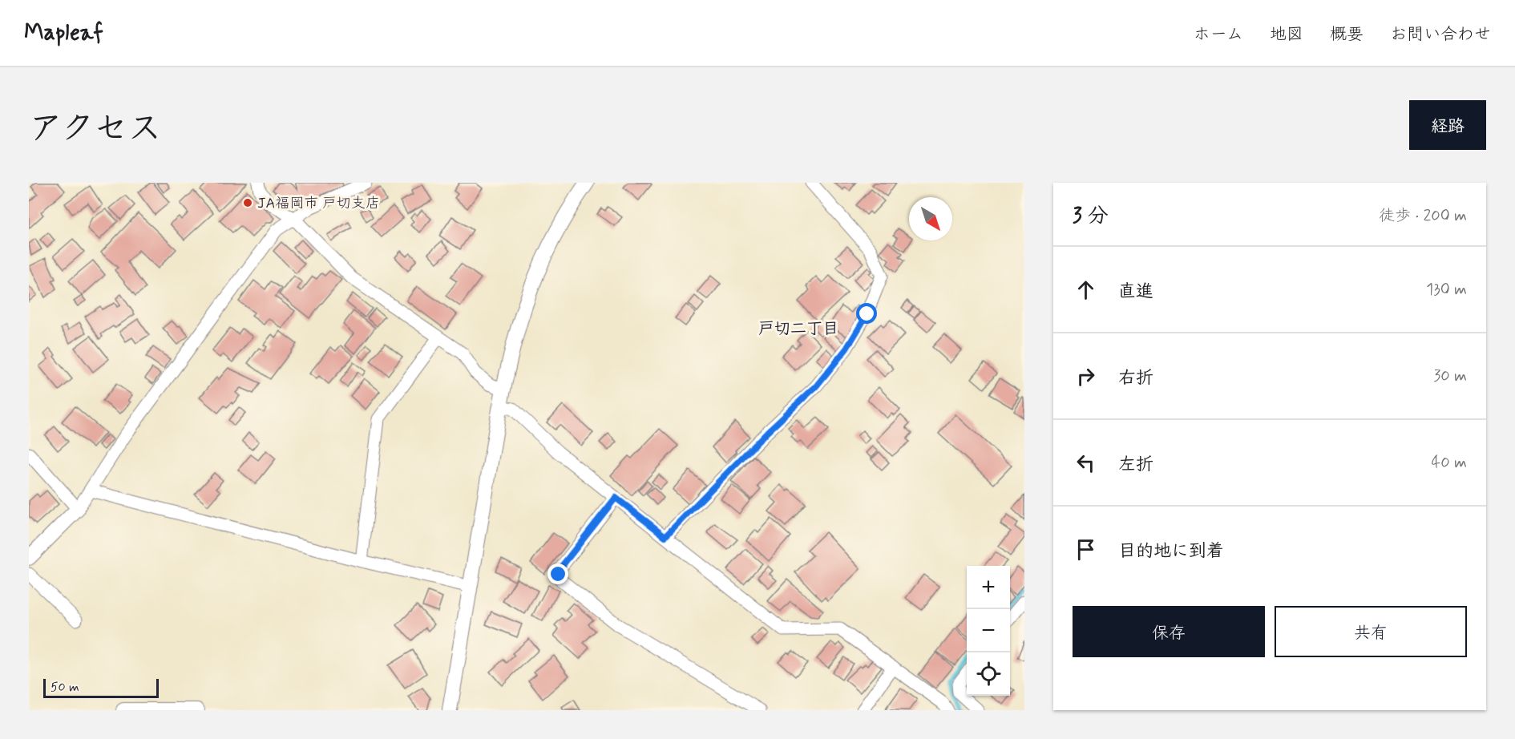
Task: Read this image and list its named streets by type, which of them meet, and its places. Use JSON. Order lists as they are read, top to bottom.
{
  "districts": ["戸切二丁目"],
  "places": ["JA福岡市 戸切支店"],
  "scale_bar": "50 m",
  "north": "bottom right",
  "page": {
    "header": "Mapleaf",
    "nav": [
      "ホーム",
      "地図",
      "概要",
      "お問い合わせ"
    ],
    "title": "アクセス",
    "buttons": [
      "経路",
      ["保存", "共有"]
    ],
    "heading": ["3 分", "徒歩 · 200 m"],
    "list": [
      ["直進", "130 m"],
      ["右折", "30 m"],
      ["左折", "40 m"],
      "目的地に到着"
    ],
    "map_buttons": ["+", "−"],
    "scale": "50 m"
  }
}
